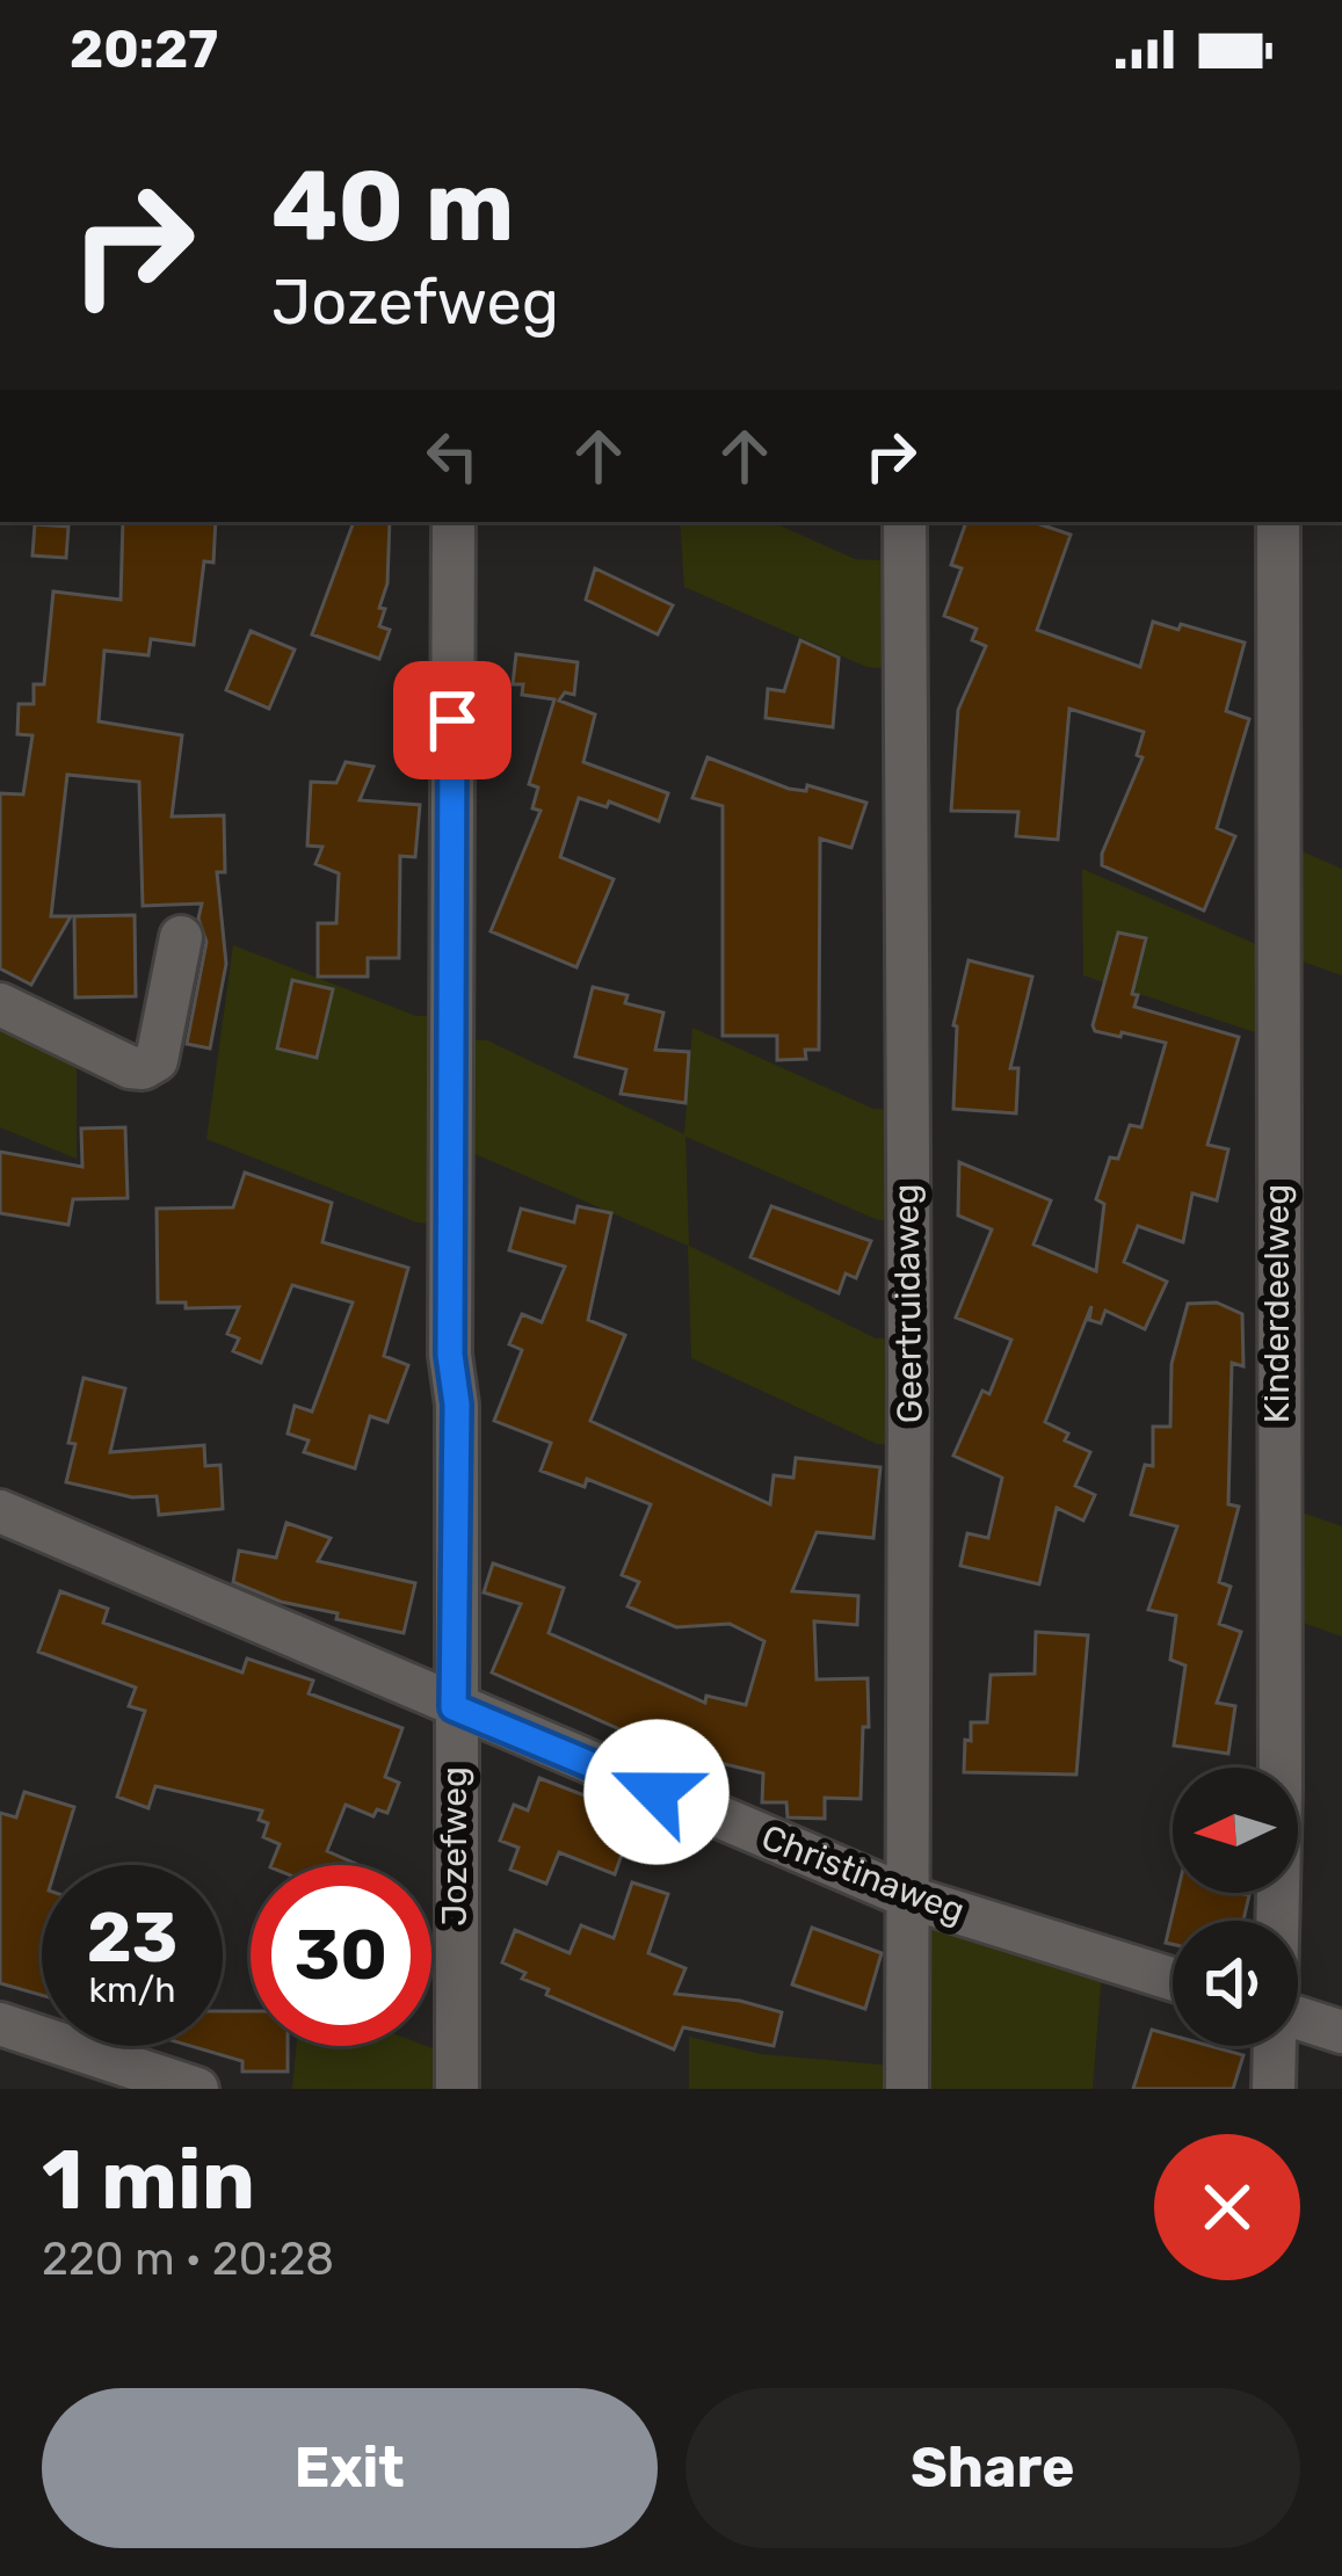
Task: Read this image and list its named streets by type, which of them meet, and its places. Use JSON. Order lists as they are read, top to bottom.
{
  "streets": {
    "street": [
      "Geertruidaweg",
      "Kinderdeelweg",
      "Jozefweg",
      "Christinaweg"
    ]
  },
  "crossings": [
    ["Geertruidaweg", "Christinaweg"],
    ["Jozefweg", "Christinaweg"]
  ],
  "north": "left",
  "page": {
    "status": "20:27",
    "turn": ["40 m", "Jozefweg"],
    "speed": "23 km/h",
    "limit": "30",
    "heading": ["1 min", "220 m · 20:28"],
    "buttons": ["Exit", "Share"]
  }
}
